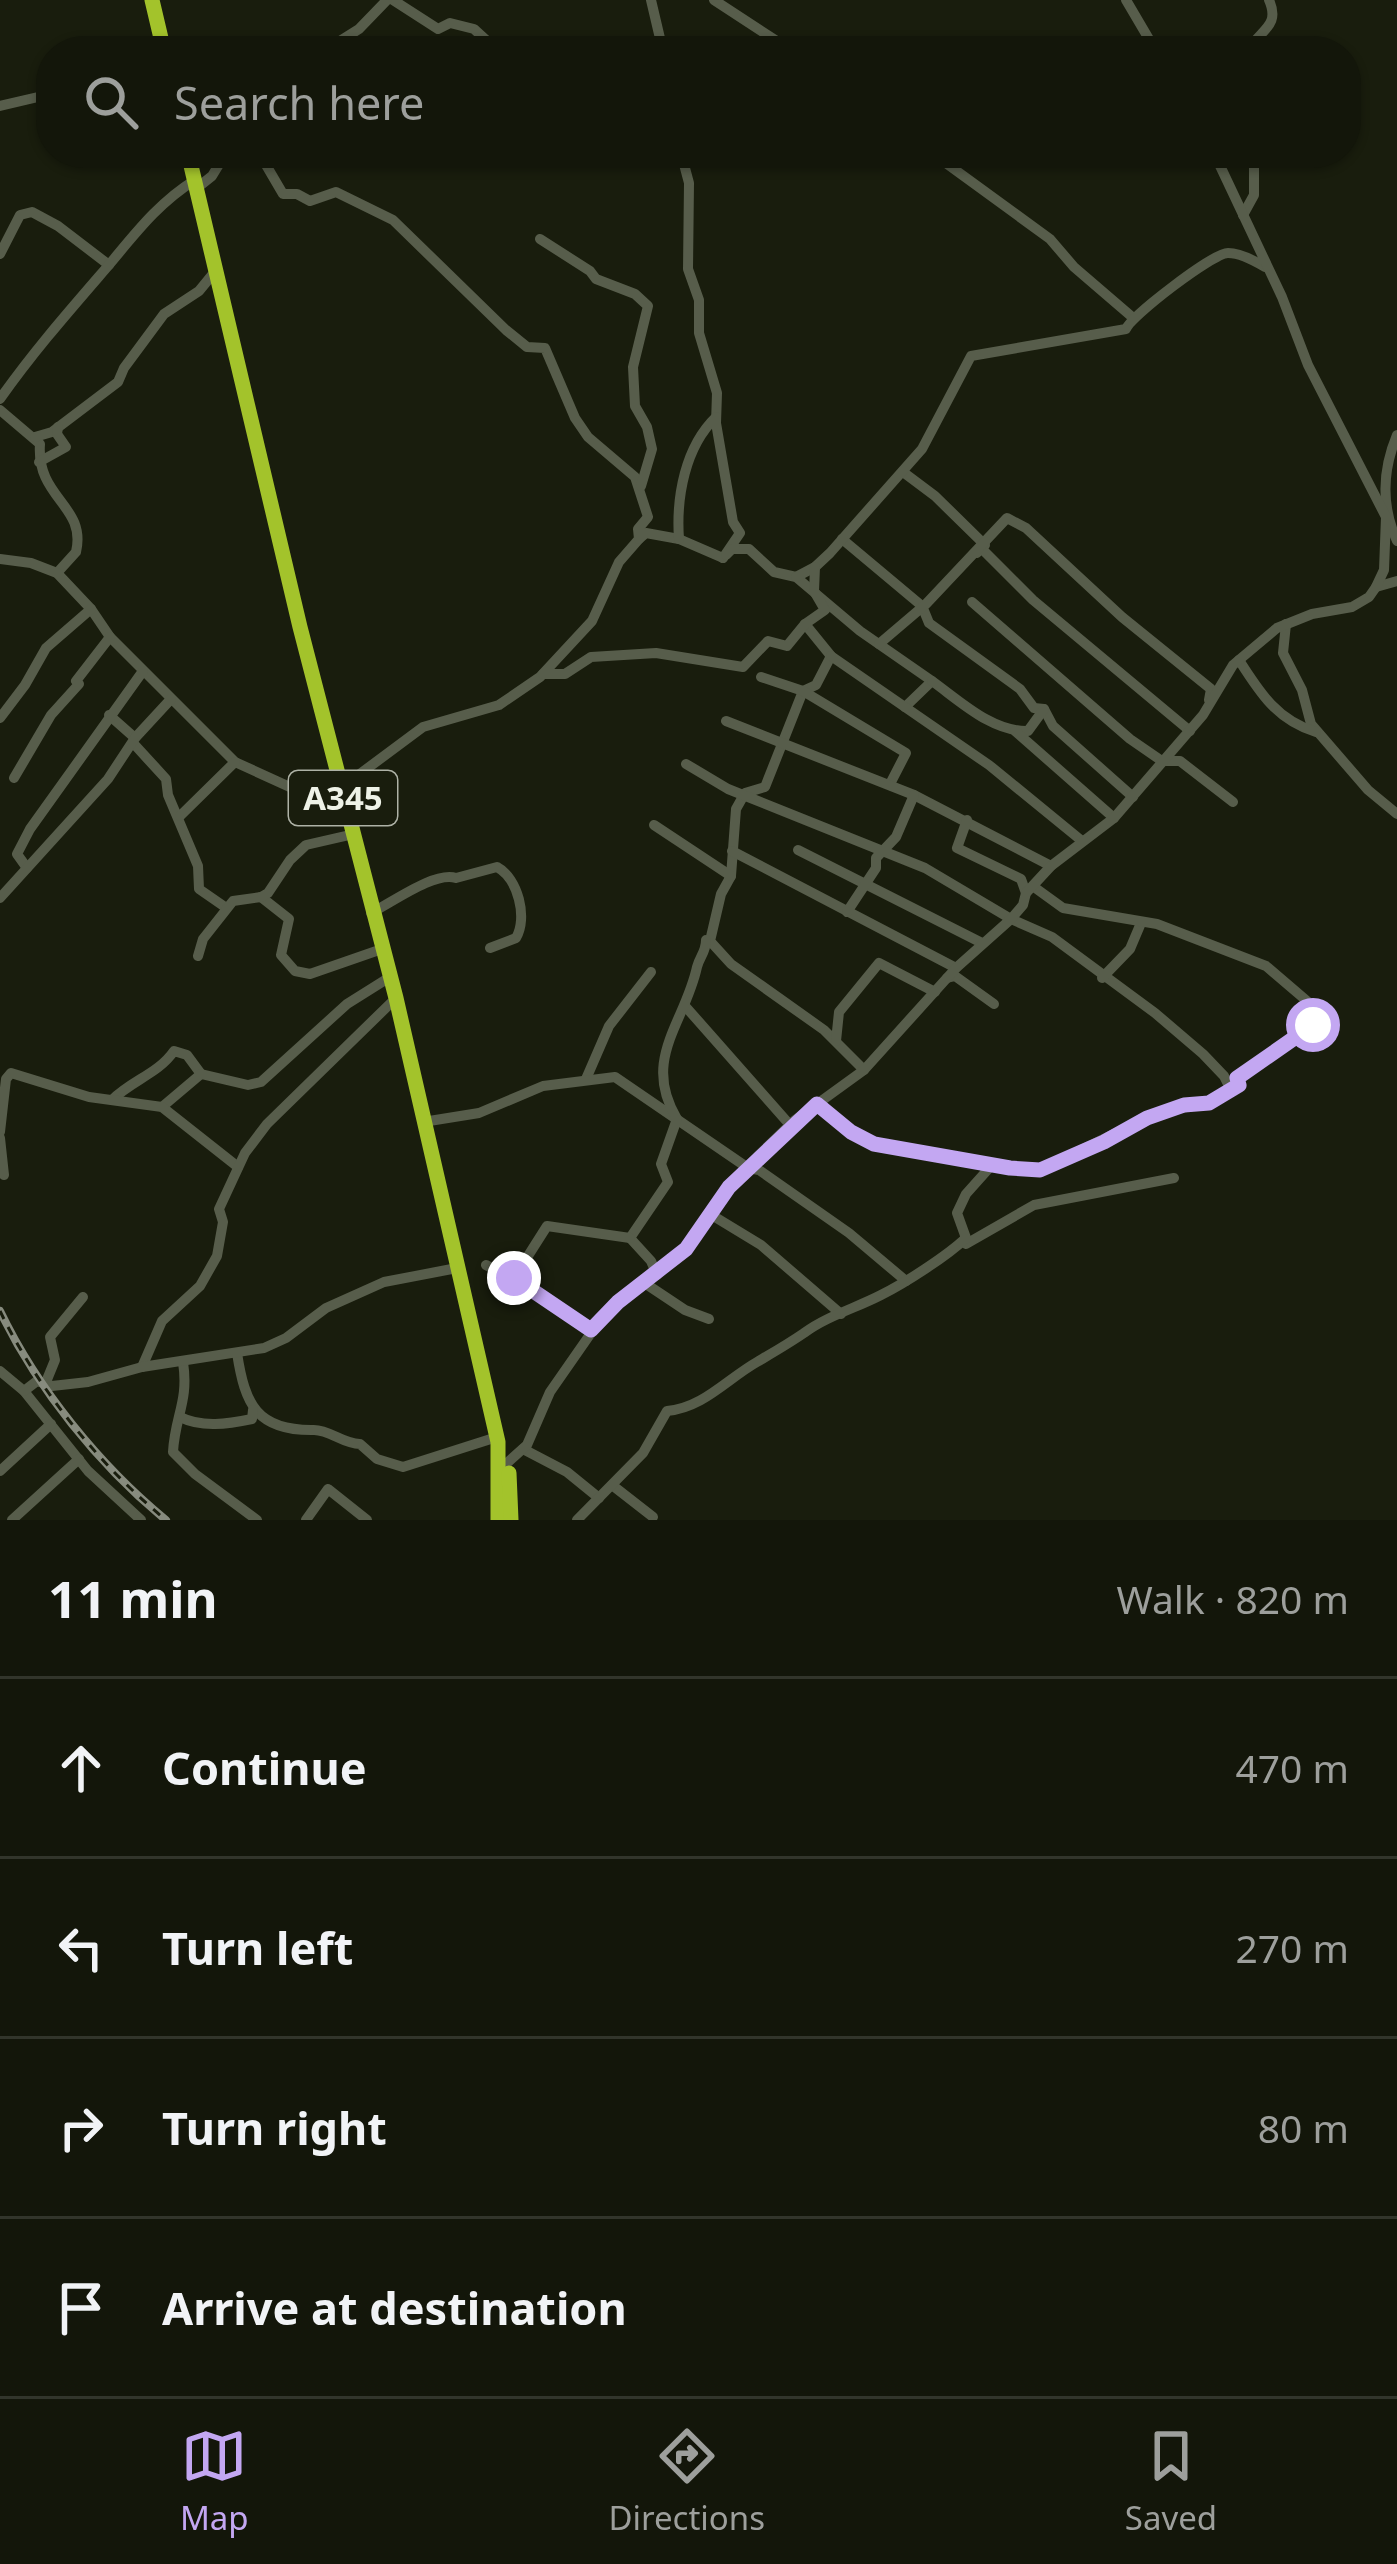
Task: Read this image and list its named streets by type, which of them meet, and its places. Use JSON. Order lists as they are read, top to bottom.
{
  "streets": {
    "highway": ["A345"]
  },
  "page": {
    "search": "Search here",
    "heading": ["11 min", "Walk · 820 m"],
    "list": [
      ["Continue", "470 m"],
      ["Turn left", "270 m"],
      ["Turn right", "80 m"],
      "Arrive at destination"
    ],
    "nav": ["Map", "Directions", "Saved"]
  }
}
